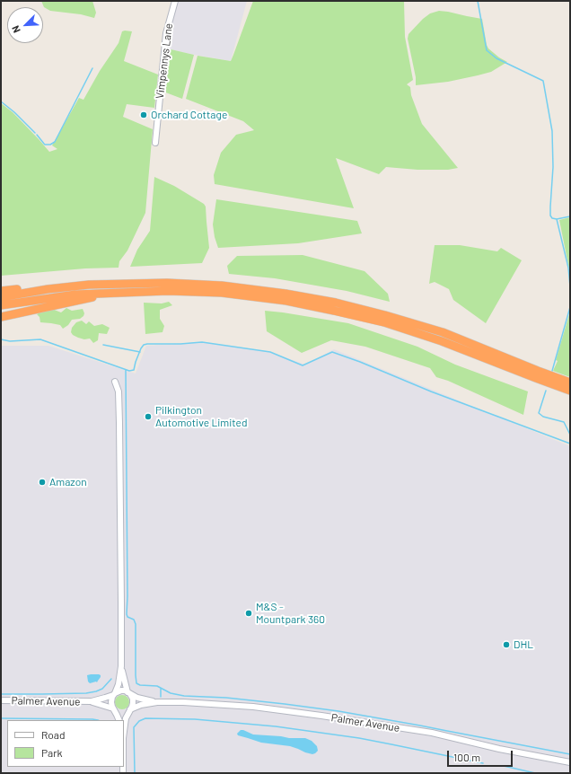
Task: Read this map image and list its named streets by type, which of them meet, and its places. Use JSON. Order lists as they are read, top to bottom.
{
  "streets": {
    "street": ["Vimpennys Lane", "Palmer Avenue"]
  },
  "places": [
    "Orchard Cottage",
    "Pilkington Automotive Limited",
    "Amazon",
    "M&S - Mountpark 360",
    "DHL"
  ],
  "legend": ["Road", "Park"],
  "scale_bar": "100 m",
  "north": "bottom left"
}
